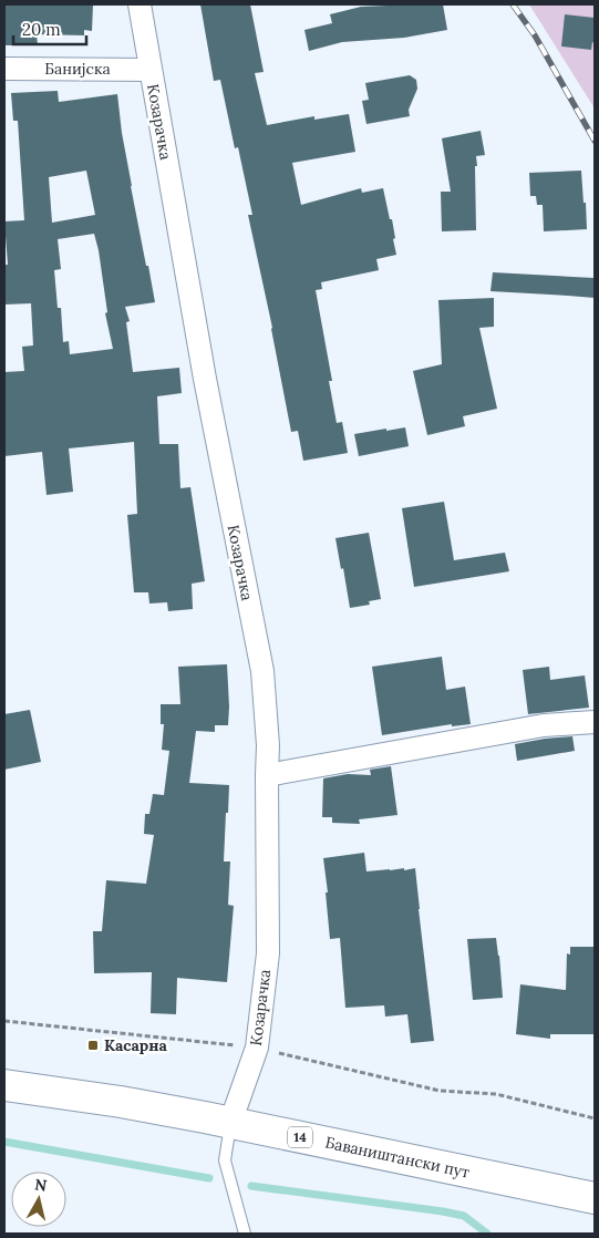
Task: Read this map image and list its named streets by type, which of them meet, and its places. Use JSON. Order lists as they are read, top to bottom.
{
  "streets": {
    "main road": ["14", "Баваништански пут"],
    "street": ["Банијска", "Козарачка"]
  },
  "crossings": [
    ["Банијска", "Козарачка"],
    ["Козарачка", "Баваништански пут"]
  ],
  "places": {
    "transit": ["Касарна"]
  },
  "scale_bar": "20 m",
  "north": "top"
}
